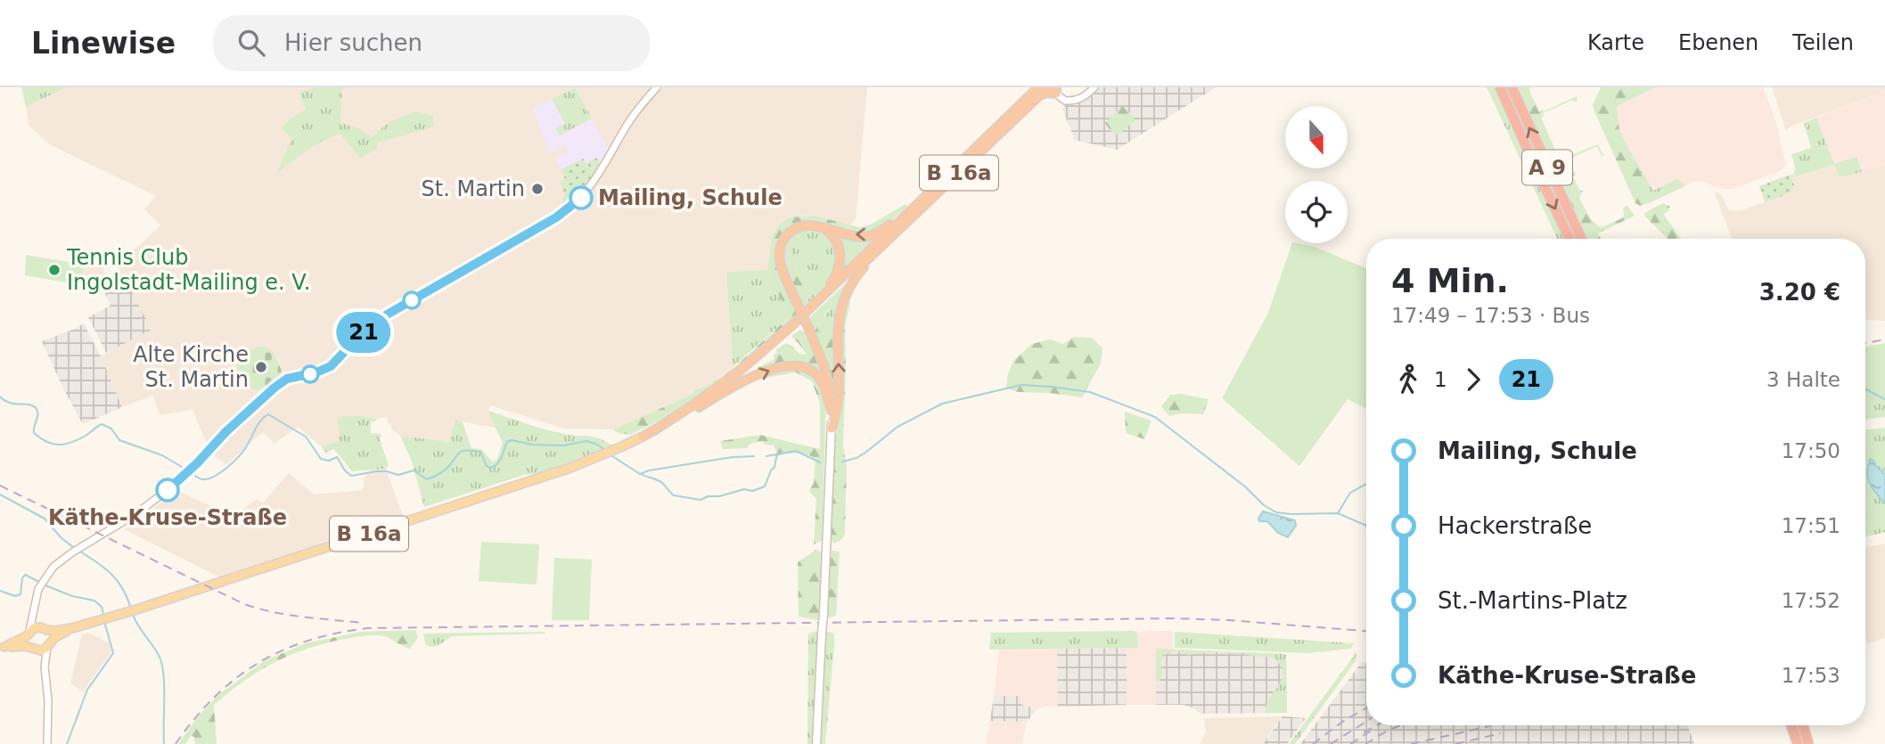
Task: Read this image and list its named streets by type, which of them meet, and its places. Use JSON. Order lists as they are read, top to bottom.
{
  "streets": {
    "highway": ["A 9", "B 16a"]
  },
  "places": [
    "St. Martin",
    "Mailing, Schule",
    "Tennis Club Ingolstadt-Mailing e. V.",
    "Alte Kirche St. Martin",
    "Käthe-Kruse-Straße"
  ],
  "lines": ["bus line 21"],
  "north": "bottom",
  "page": {
    "header": "Linewise",
    "search": "Hier suchen",
    "nav": ["Karte", "Ebenen", "Teilen"],
    "on_map": "21",
    "heading": ["4 Min.", "17:49 – 17:53 · Bus", "3.20 €"],
    "legs": ["1", "21", "3 Halte"],
    "list": [
      {
        "name": "Mailing, Schule",
        "value": "17:50"
      },
      {
        "name": "Hackerstraße",
        "value": "17:51"
      },
      {
        "name": "St.-Martins-Platz",
        "value": "17:52"
      },
      {
        "name": "Käthe-Kruse-Straße",
        "value": "17:53"
      }
    ]
  }
}
